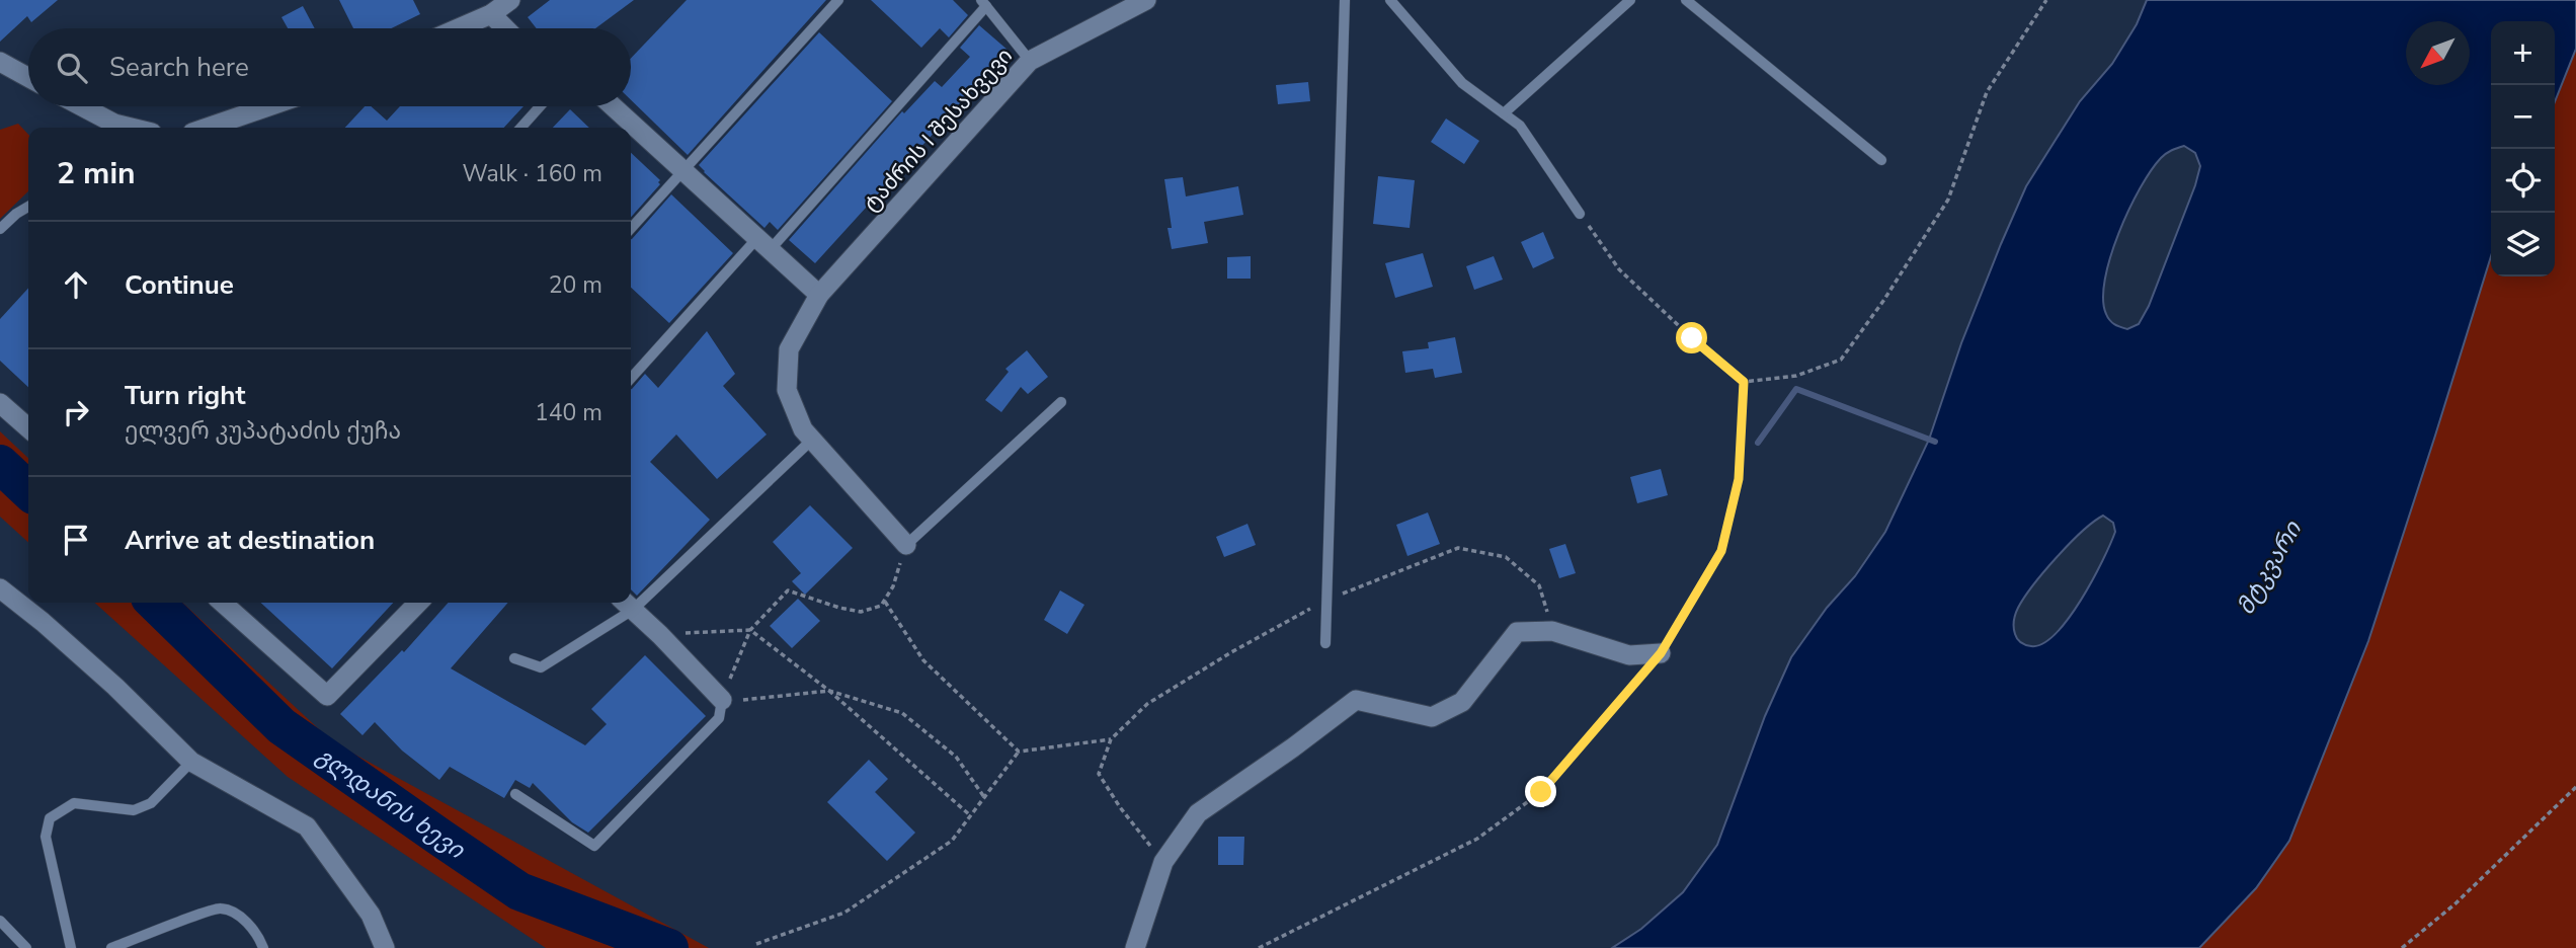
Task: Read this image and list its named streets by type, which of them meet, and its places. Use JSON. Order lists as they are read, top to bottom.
{
  "streets": {
    "street": ["ტაძრის I შესახვევი"]
  },
  "water": ["მტკვარი", "გლდანის ხევი"],
  "north": "bottom left",
  "page": {
    "map_buttons": ["+", "−"],
    "search": "Search here",
    "heading": ["2 min", "Walk · 160 m"],
    "list": [
      ["Continue", "20 m"],
      ["Turn right", "ელვერ კუპატაძის ქუჩა", "140 m"],
      "Arrive at destination"
    ]
  }
}
